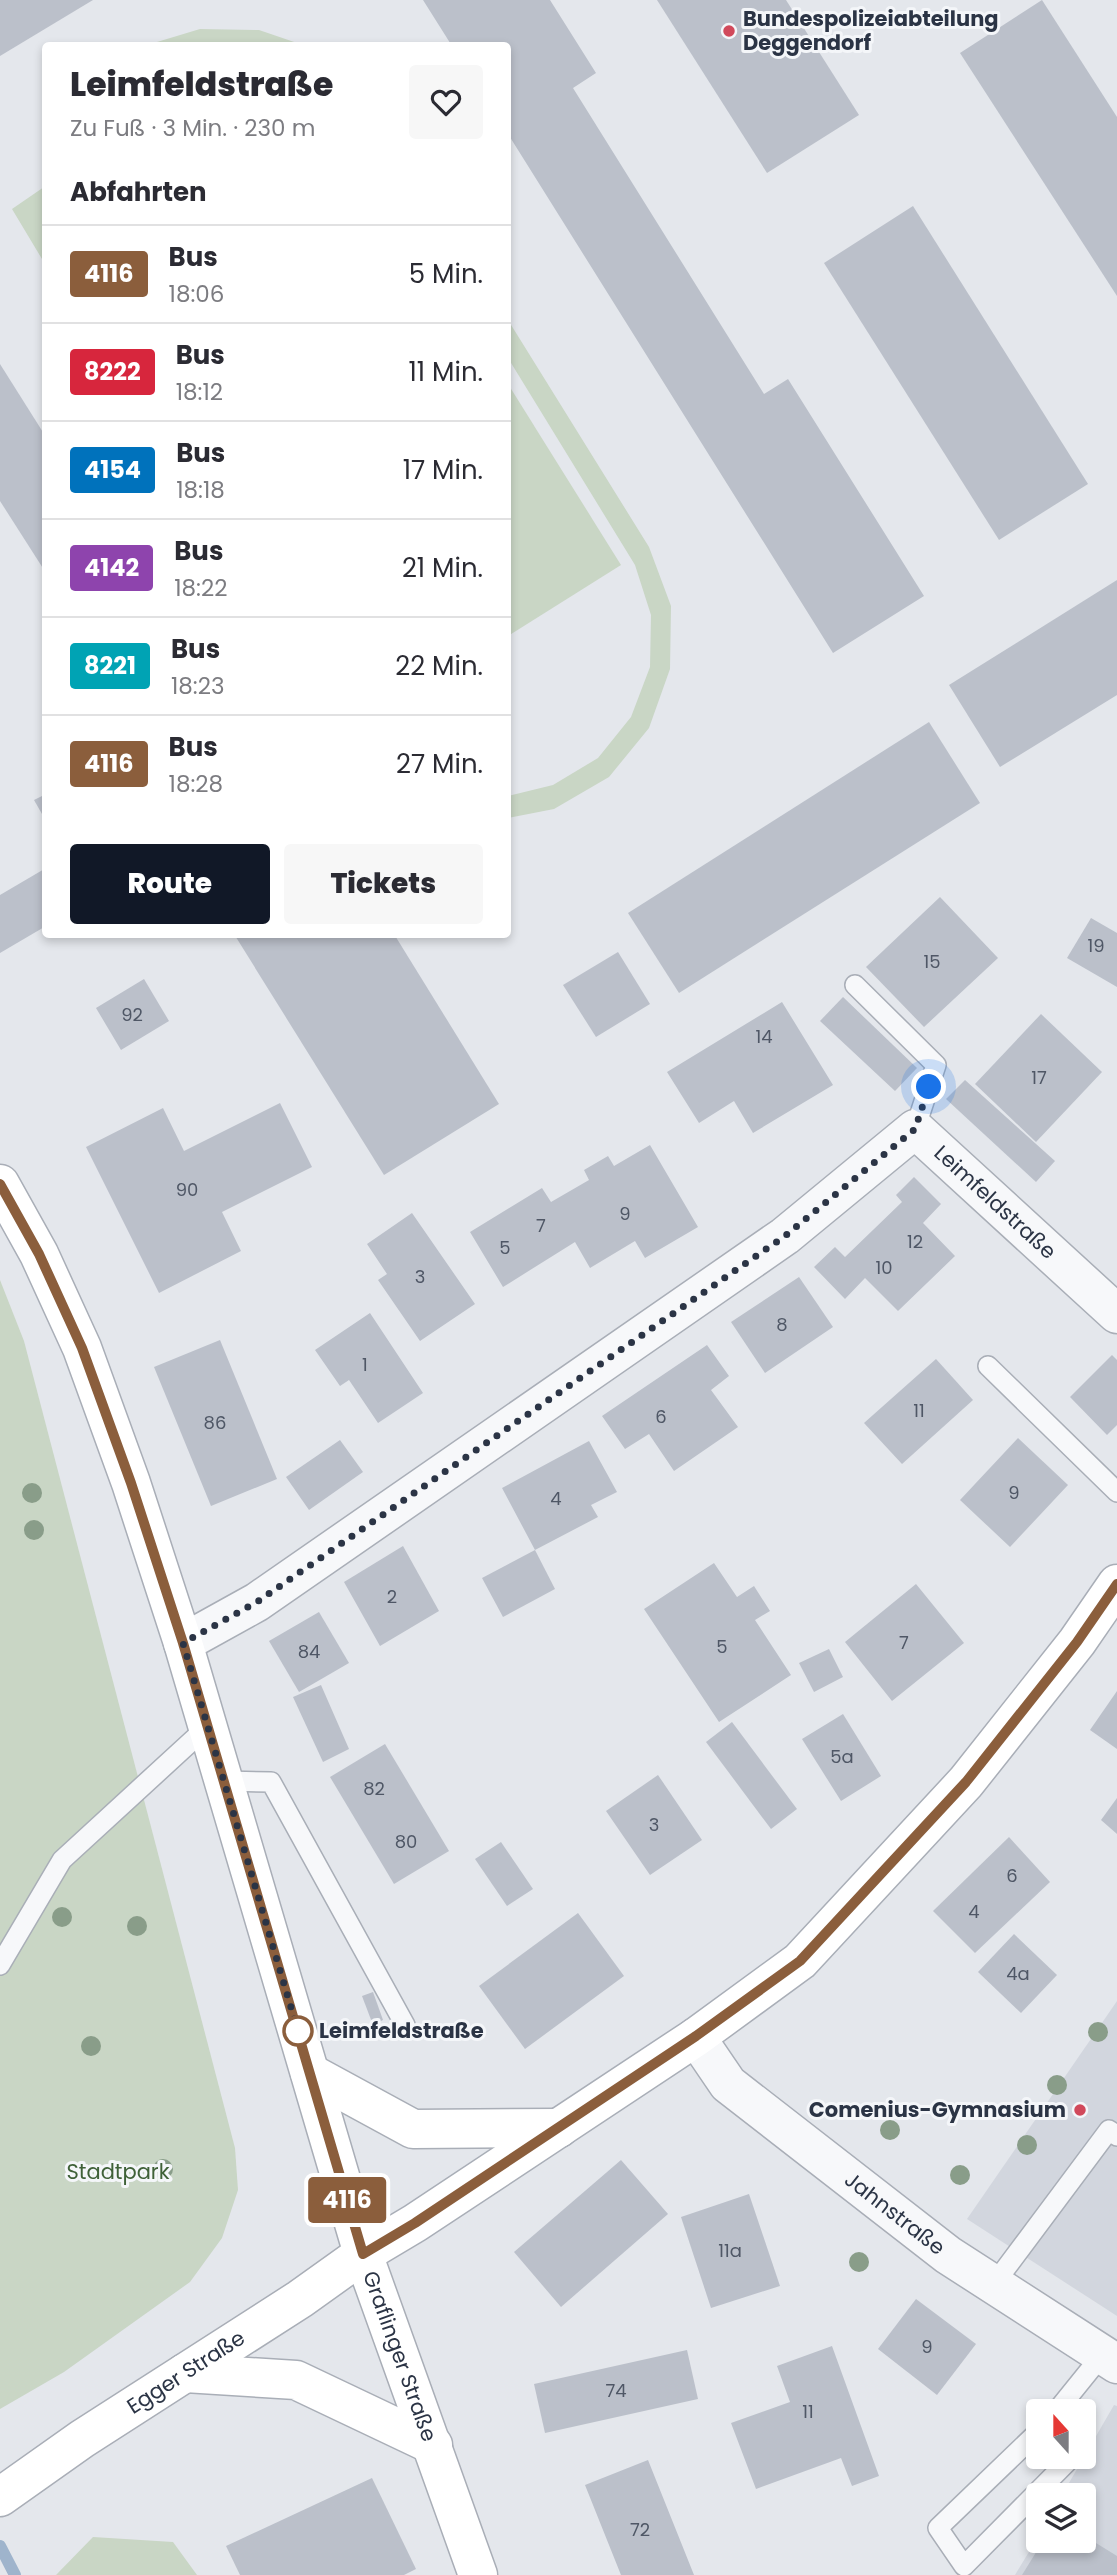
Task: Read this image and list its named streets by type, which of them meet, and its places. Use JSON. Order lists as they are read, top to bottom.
{
  "streets": {
    "street": [
      "Leimfeldstraße",
      "Jahnstraße",
      "Graflinger Straße",
      "Egger Straße"
    ]
  },
  "crossings": [
    ["Jahnstraße", "Egger Straße"],
    ["Graflinger Straße", "Egger Straße"]
  ],
  "parks": ["Stadtpark"],
  "places": ["Bundespolizeiabteilung Deggendorf", "Leimfeldstraße", "Comenius-Gymnasium"],
  "lines": ["bus line 4116"],
  "house_numbers": [
    "19",
    "15",
    "92",
    "14",
    "17",
    "90",
    "9",
    "7",
    "12",
    "5",
    "10",
    "3",
    "8",
    "1",
    "11",
    "6",
    "86",
    "9",
    "4",
    "2",
    "7",
    "5",
    "84",
    "5a",
    "82",
    "3",
    "80",
    "6",
    "4",
    "4a",
    "11a",
    "9",
    "74",
    "11",
    "72"
  ],
  "north": "top",
  "page": {
    "on_map": "4116",
    "heading": [
      ["Leimfeldstraße", "Zu Fuß · 3 Min. · 230 m"],
      "Abfahrten"
    ],
    "list": [
      {
        "mark": "4116",
        "name": "Bus",
        "note": "18:06",
        "value": "5 Min."
      },
      {
        "mark": "8222",
        "name": "Bus",
        "note": "18:12",
        "value": "11 Min."
      },
      {
        "mark": "4154",
        "name": "Bus",
        "note": "18:18",
        "value": "17 Min."
      },
      {
        "mark": "4142",
        "name": "Bus",
        "note": "18:22",
        "value": "21 Min."
      },
      {
        "mark": "8221",
        "name": "Bus",
        "note": "18:23",
        "value": "22 Min."
      },
      {
        "mark": "4116",
        "name": "Bus",
        "note": "18:28",
        "value": "27 Min."
      }
    ],
    "buttons": ["Route", "Tickets"]
  }
}
